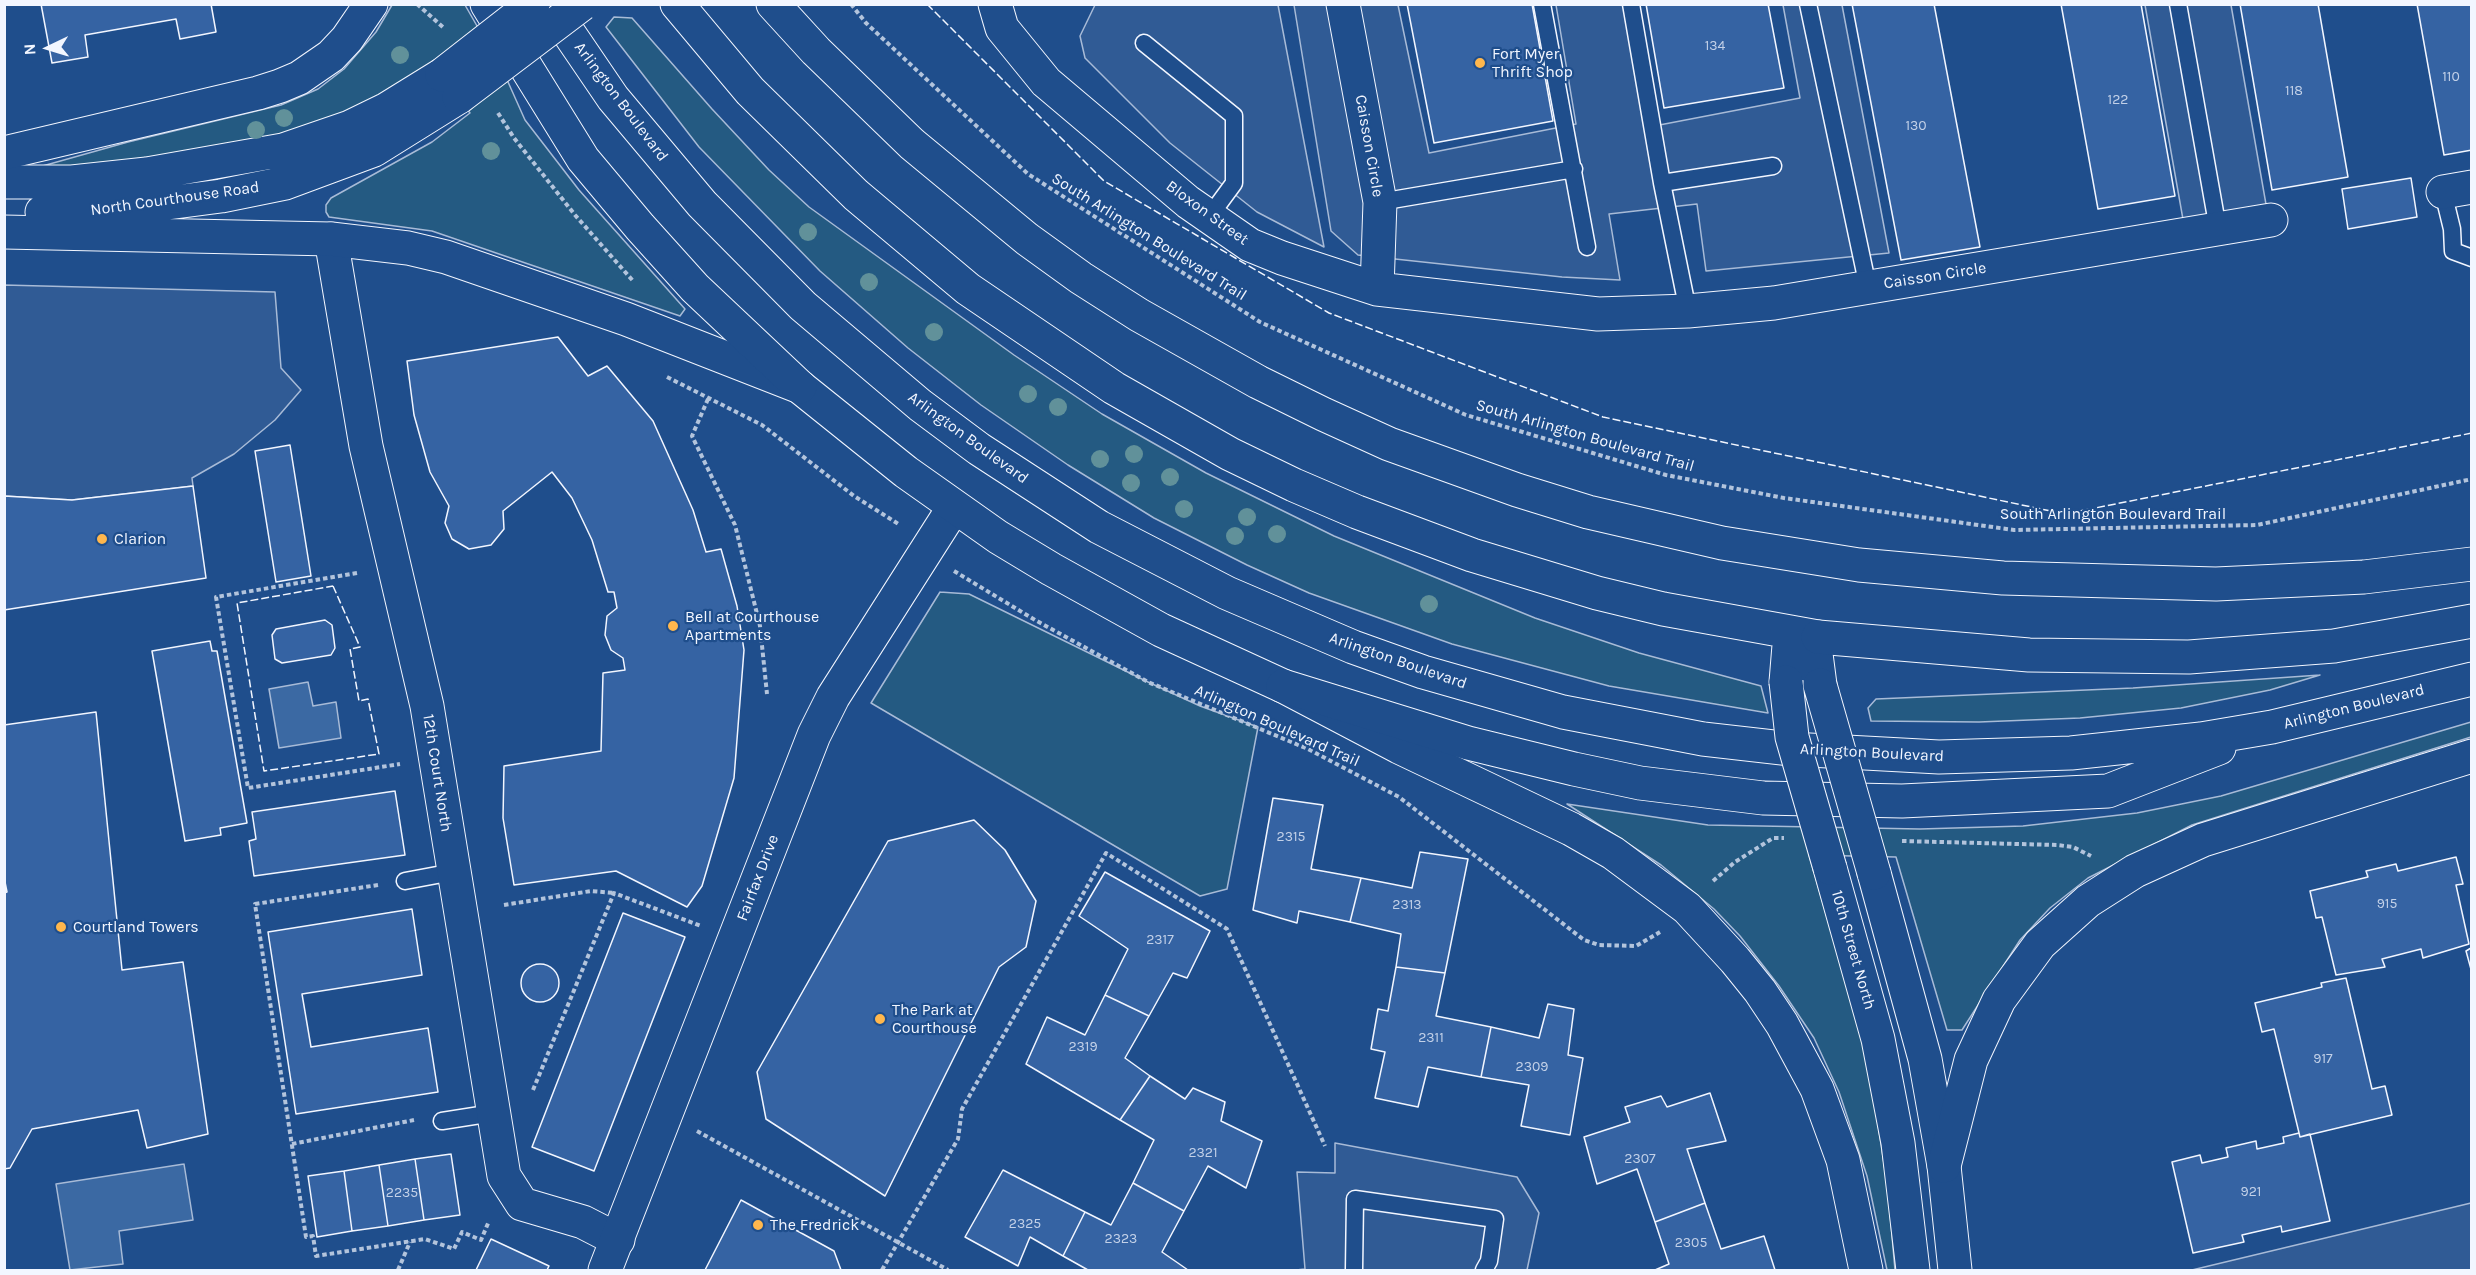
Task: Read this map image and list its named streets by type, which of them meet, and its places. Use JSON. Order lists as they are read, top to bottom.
{
  "streets": {
    "main road": [
      "Arlington Boulevard",
      "Caisson Circle",
      "North Courthouse Road",
      "Bloxon Street",
      "12th Court North",
      "Fairfax Drive",
      "10th Street North"
    ],
    "path": ["South Arlington Boulevard Trail", "Arlington Boulevard Trail"]
  },
  "crossings": [
    ["Caisson Circle", "Bloxon Street"],
    ["12th Court North", "Fairfax Drive"]
  ],
  "places": [
    "Fort Myer Thrift Shop",
    "Clarion",
    "Bell at Courthouse Apartments",
    "Courtland Towers",
    "The Park at Courthouse",
    "The Fredrick"
  ],
  "house_numbers": [
    "134",
    "110",
    "118",
    "122",
    "130",
    "2315",
    "915",
    "2313",
    "2317",
    "2311",
    "2319",
    "917",
    "2309",
    "2321",
    "2307",
    "921",
    "2235",
    "2325",
    "2323",
    "2305"
  ],
  "north": "left"
}
